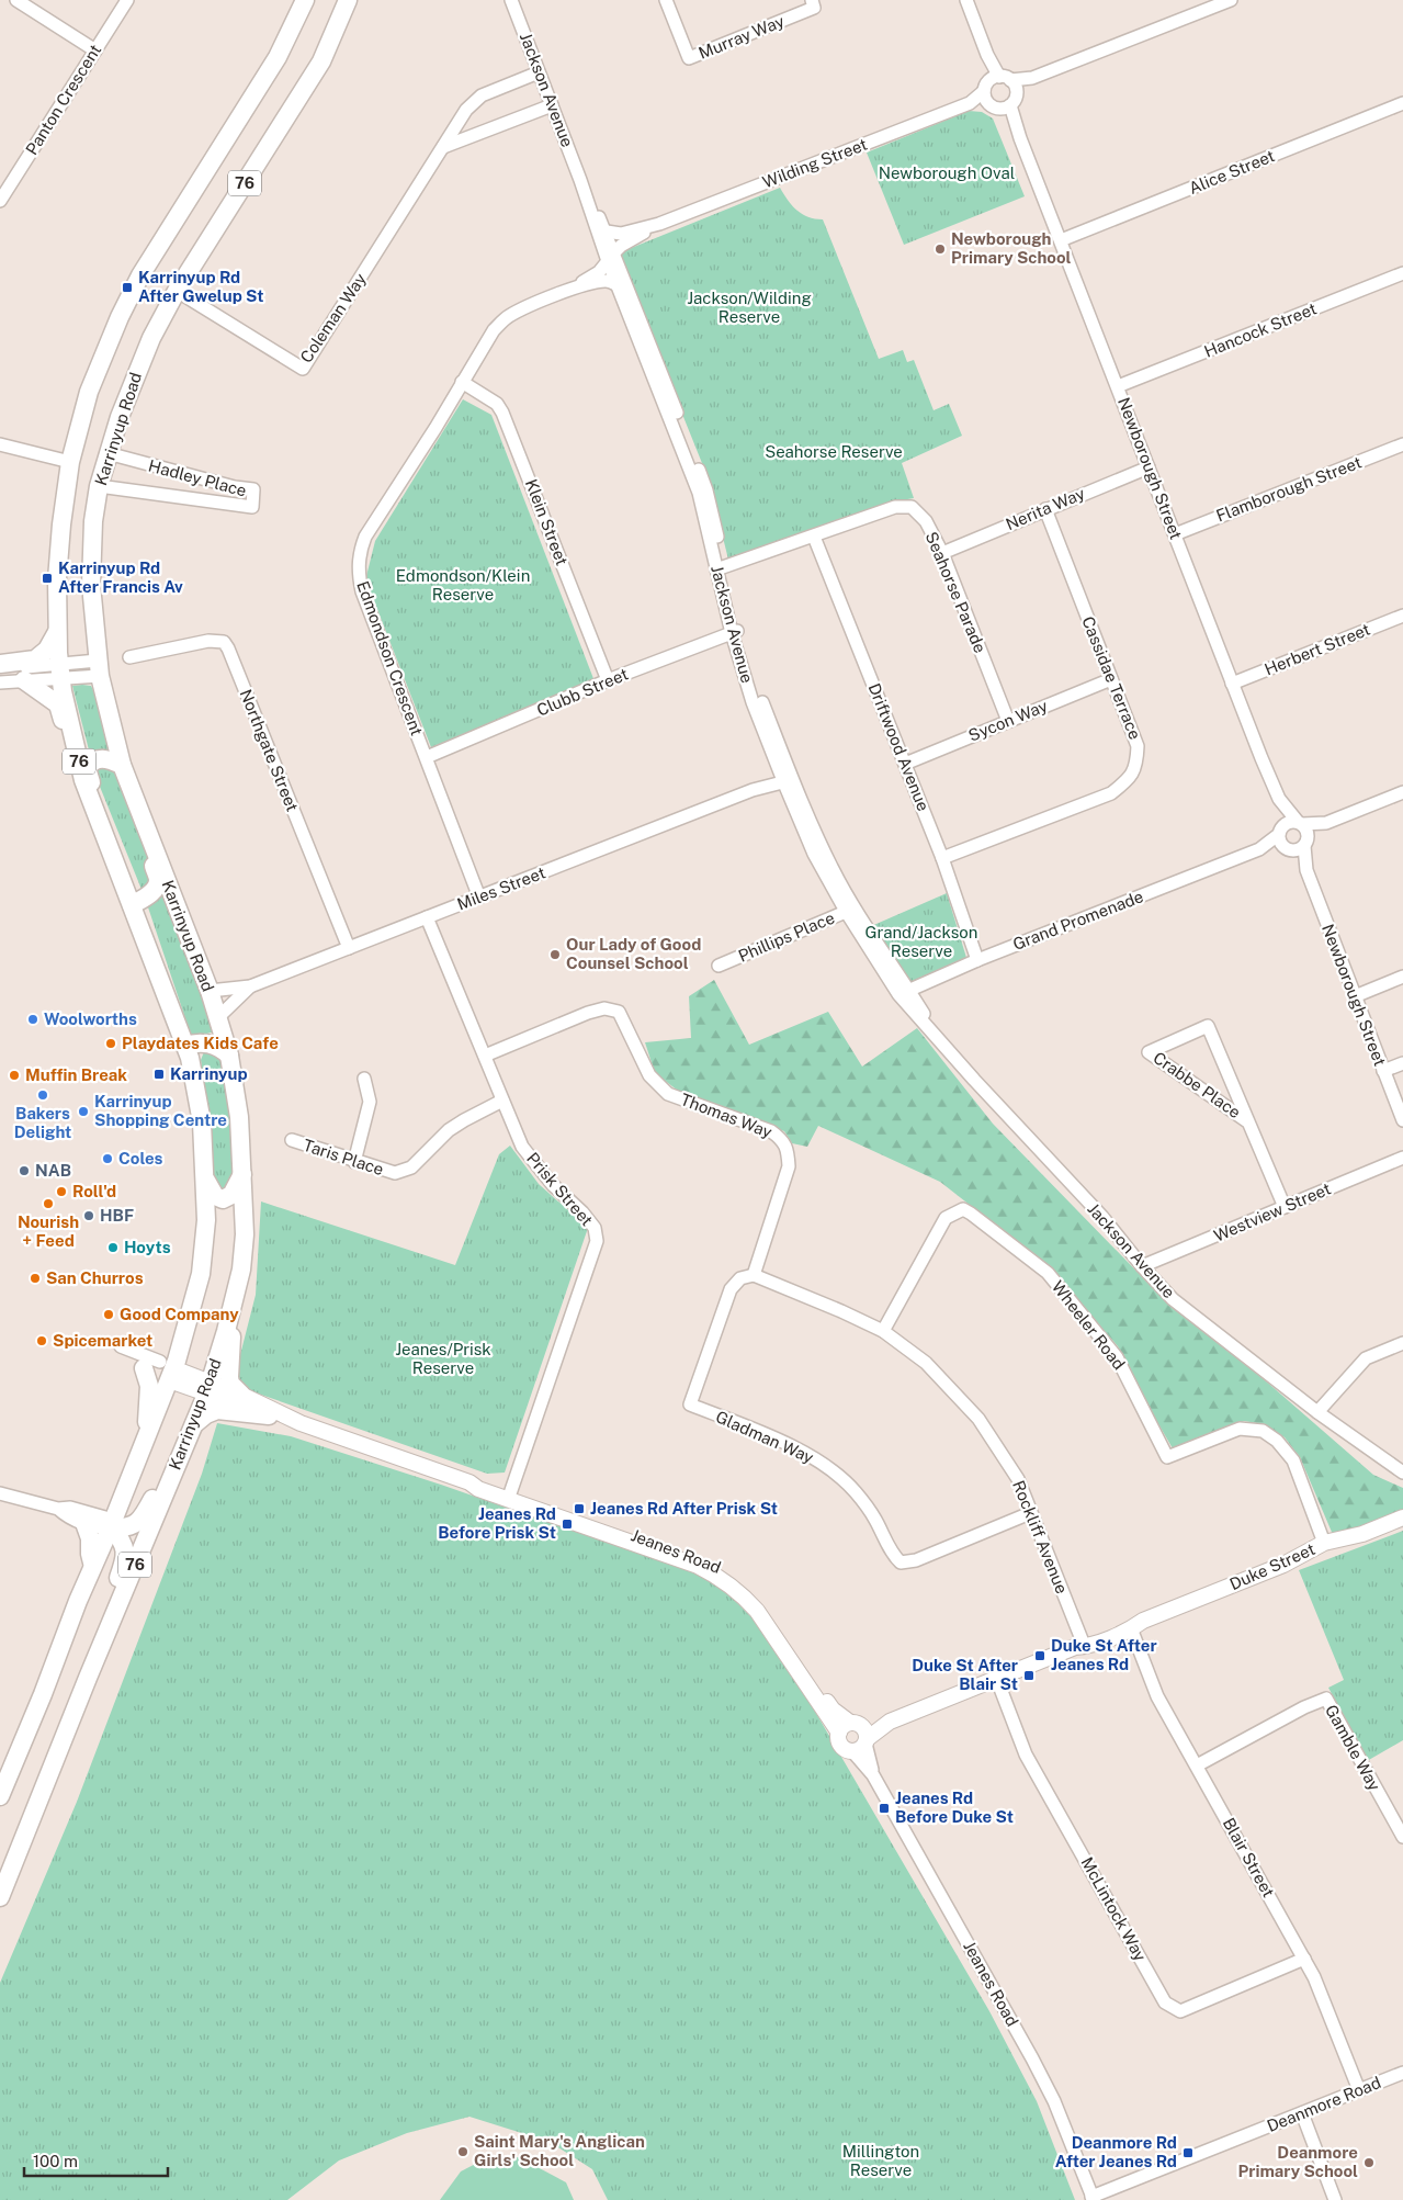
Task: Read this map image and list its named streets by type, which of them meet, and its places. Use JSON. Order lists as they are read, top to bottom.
{
  "streets": {
    "highway": ["76", "Karrinyup Road"],
    "main road": ["Jeanes Road", "Duke Street"],
    "street": [
      "Murray Way",
      "Jackson Avenue",
      "Panton Crescent",
      "Wilding Street",
      "Alice Street",
      "Coleman Way",
      "Hancock Street",
      "Newborough Street",
      "Hadley Place",
      "Flamborough Street",
      "Nerita Way",
      "Klein Street",
      "Seahorse Parade",
      "Herbert Street",
      "Edmondson Crescent",
      "Cassidae Terrace",
      "Clubb Street",
      "Sycon Way",
      "Driftwood Avenue",
      "Northgate Street",
      "Miles Street",
      "Grand Promenade",
      "Phillips Place",
      "Crabbe Place",
      "Thomas Way",
      "Taris Place",
      "Prisk Street",
      "Westview Street",
      "Wheeler Road",
      "Gladman Way",
      "Rockliff Avenue",
      "Gamble Way",
      "Blair Street",
      "McLintock Way",
      "Deanmore Road"
    ]
  },
  "crossings": [
    ["Jackson Avenue", "Wilding Street"],
    ["Jackson Avenue", "Coleman Way"],
    ["Jackson Avenue", "Seahorse Parade"],
    ["Jackson Avenue", "Edmondson Crescent"],
    ["Jackson Avenue", "Clubb Street"],
    ["Jackson Avenue", "Miles Street"],
    ["Jackson Avenue", "Grand Promenade"],
    ["Jackson Avenue", "Phillips Place"],
    ["Jackson Avenue", "Westview Street"],
    ["Wilding Street", "Newborough Street"],
    ["Wilding Street", "Edmondson Crescent"],
    ["Alice Street", "Newborough Street"],
    ["Coleman Way", "Karrinyup Road"],
    ["Hancock Street", "Newborough Street"],
    ["Karrinyup Road", "Hadley Place"],
    ["Karrinyup Road", "Miles Street"],
    ["Karrinyup Road", "Jeanes Road"],
    ["Newborough Street", "Flamborough Street"],
    ["Newborough Street", "Nerita Way"],
    ["Newborough Street", "Herbert Street"],
    ["Newborough Street", "Grand Promenade"],
    ["Nerita Way", "Seahorse Parade"],
    ["Nerita Way", "Cassidae Terrace"],
    ["Klein Street", "Edmondson Crescent"],
    ["Klein Street", "Clubb Street"],
    ["Seahorse Parade", "Sycon Way"],
    ["Seahorse Parade", "Driftwood Avenue"],
    ["Edmondson Crescent", "Clubb Street"],
    ["Edmondson Crescent", "Miles Street"],
    ["Cassidae Terrace", "Sycon Way"],
    ["Cassidae Terrace", "Driftwood Avenue"],
    ["Sycon Way", "Driftwood Avenue"],
    ["Driftwood Avenue", "Grand Promenade"],
    ["Northgate Street", "Miles Street"],
    ["Miles Street", "Prisk Street"],
    ["Crabbe Place", "Westview Street"],
    ["Thomas Way", "Prisk Street"],
    ["Thomas Way", "Gladman Way"],
    ["Thomas Way", "Rockliff Avenue"],
    ["Taris Place", "Prisk Street"],
    ["Prisk Street", "Jeanes Road"],
    ["Wheeler Road", "Rockliff Avenue"],
    ["Wheeler Road", "Duke Street"],
    ["Gladman Way", "Rockliff Avenue"],
    ["Rockliff Avenue", "Duke Street"],
    ["Jeanes Road", "Duke Street"],
    ["Jeanes Road", "Deanmore Road"],
    ["Duke Street", "Blair Street"],
    ["Duke Street", "McLintock Way"],
    ["Gamble Way", "Blair Street"],
    ["Blair Street", "McLintock Way"],
    ["Blair Street", "Deanmore Road"]
  ],
  "parks": [
    "Newborough Oval",
    "Jackson/Wilding Reserve",
    "Seahorse Reserve",
    "Edmondson/Klein Reserve",
    "Grand/Jackson Reserve",
    "Jeanes/Prisk Reserve",
    "Millington Reserve"
  ],
  "places": {
    "other": [
      "Newborough Primary School",
      "Our Lady of Good Counsel School",
      "Woolworths",
      "Playdates Kids Cafe",
      "Muffin Break",
      "Bakers Delight",
      "Karrinyup Shopping Centre",
      "Coles",
      "NAB",
      "Roll'd",
      "Nourish + Feed",
      "HBF",
      "Hoyts",
      "San Churros",
      "Good Company",
      "Spicemarket",
      "Saint Mary's Anglican Girls' School",
      "Deanmore Primary School"
    ],
    "transit": [
      "Karrinyup Rd After Gwelup St",
      "Karrinyup Rd After Francis Av",
      "Karrinyup",
      "Jeanes Rd After Prisk St",
      "Jeanes Rd Before Prisk St",
      "Duke St After Jeanes Rd",
      "Duke St After Blair St",
      "Jeanes Rd Before Duke St",
      "Deanmore Rd After Jeanes Rd"
    ]
  },
  "scale_bar": "100 m"
}
